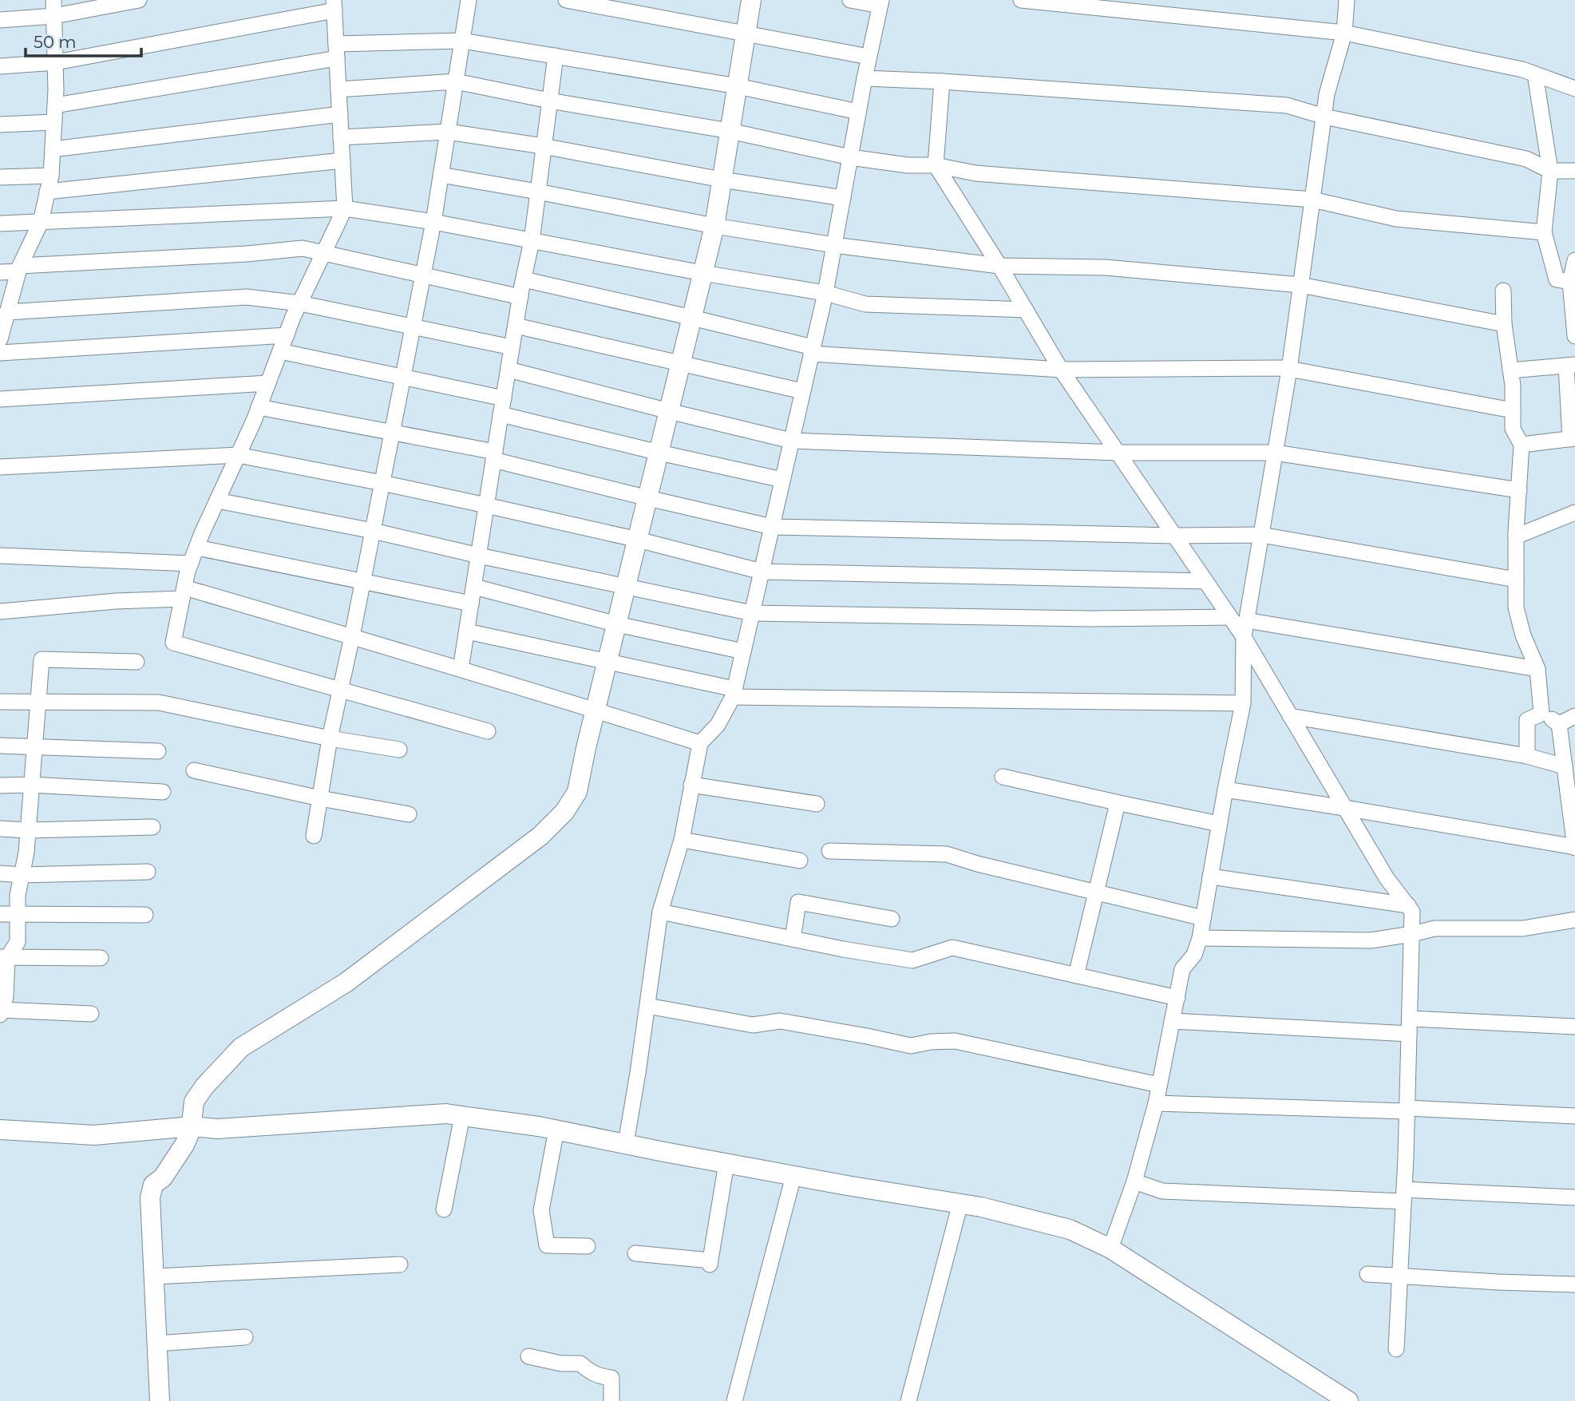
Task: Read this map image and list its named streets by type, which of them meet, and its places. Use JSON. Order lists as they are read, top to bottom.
{
  "scale_bar": "50 m"
}
